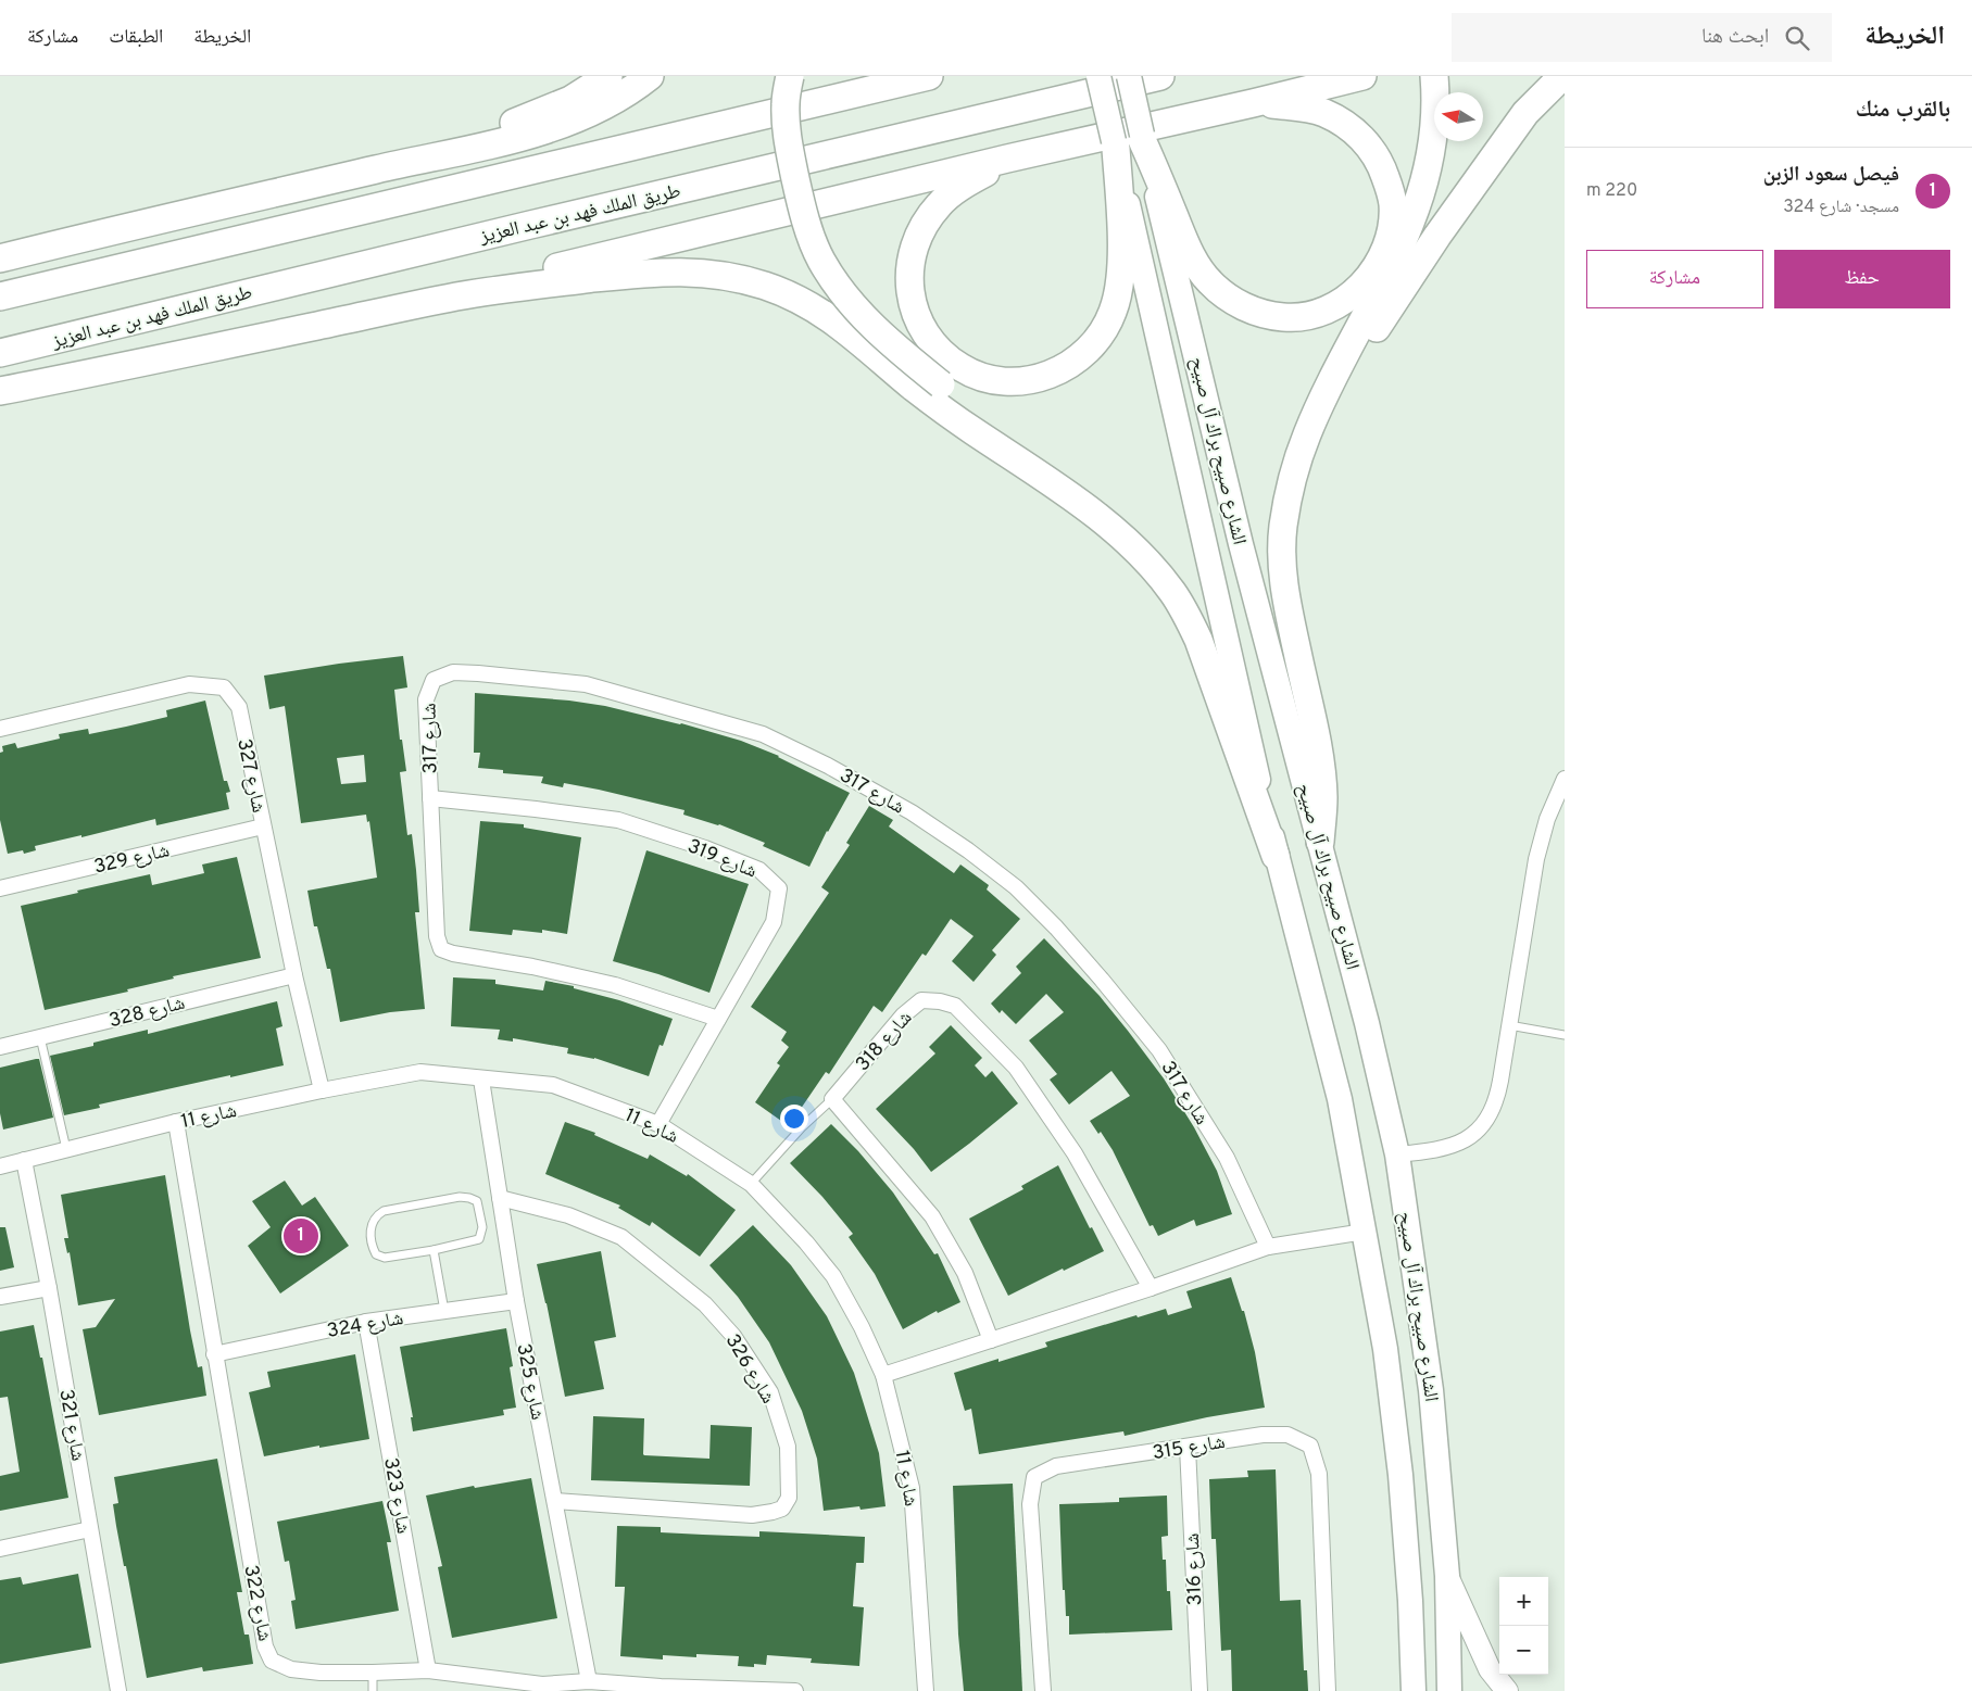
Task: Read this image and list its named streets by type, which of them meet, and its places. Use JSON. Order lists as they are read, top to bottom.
{
  "streets": {
    "highway": ["طريق الملك فهد بن عبد العزيز"],
    "main road": ["الشارع صبيح براك آل صبيح"],
    "street": [
      "شارع 317",
      "شارع 327",
      "شارع 329",
      "شارع 319",
      "شارع 328",
      "شارع 318",
      "شارع 11",
      "شارع 324",
      "شارع 326",
      "شارع 325",
      "شارع 321",
      "شارع 315",
      "شارع 323",
      "شارع 316",
      "شارع 322"
    ]
  },
  "crossings": [
    ["شارع 317", "شارع 319"],
    ["شارع 327", "شارع 329"],
    ["شارع 327", "شارع 328"],
    ["شارع 327", "شارع 11"],
    ["شارع 319", "شارع 11"],
    ["شارع 11", "شارع 325"],
    ["شارع 11", "شارع 321"],
    ["شارع 11", "شارع 322"],
    ["شارع 324", "شارع 325"],
    ["شارع 324", "شارع 323"],
    ["شارع 324", "شارع 322"],
    ["شارع 326", "شارع 325"],
    ["شارع 325", "شارع 322"],
    ["شارع 315", "شارع 316"],
    ["شارع 323", "شارع 322"]
  ],
  "north": "left",
  "page": {
    "header": "الخريطة",
    "search": "ابحث هنا",
    "nav": ["الخريطة", "الطبقات", "مشاركة"],
    "heading": "بالقرب منك",
    "list": [
      {
        "mark": "1",
        "name": "فيصل سعود الزبن",
        "note": "مسجد · شارع 324",
        "value": "220 m"
      }
    ],
    "buttons": ["حفظ", "مشاركة"],
    "pins": "1",
    "map_buttons": ["+", "−"]
  }
}
